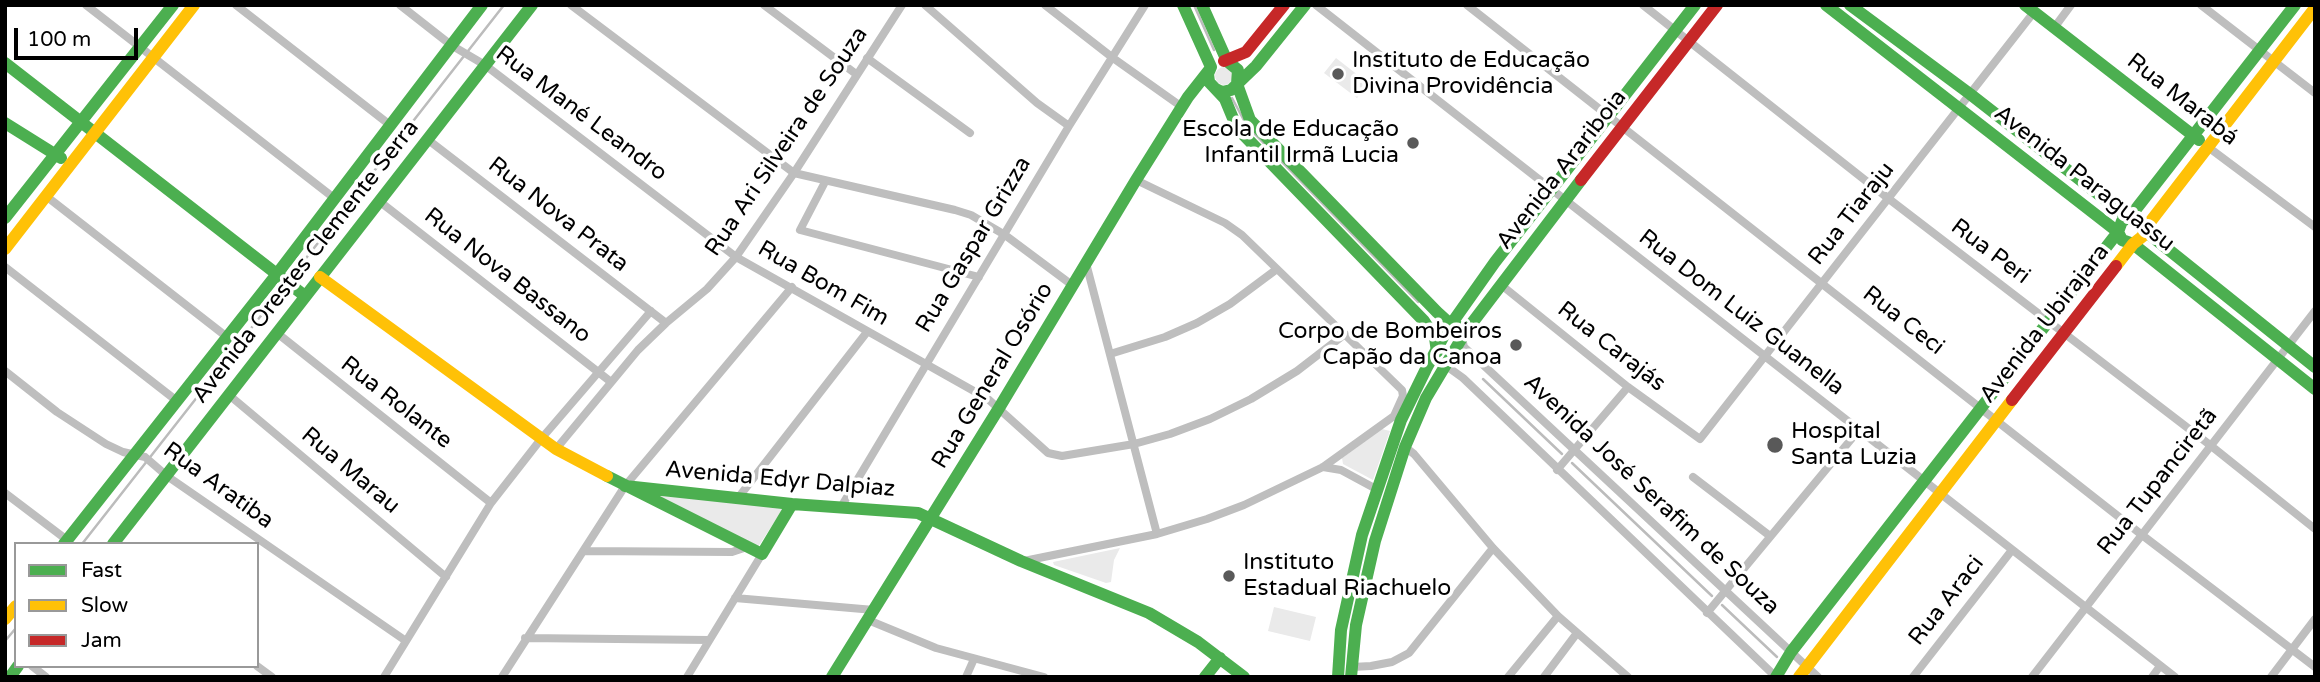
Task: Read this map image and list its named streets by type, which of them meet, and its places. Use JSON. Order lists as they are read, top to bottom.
{
  "streets": {
    "main road": [
      "Rua Marabá",
      "Avenida Arariboia",
      "Avenida Paraguassu",
      "Avenida Orestes Clemente Serra",
      "Avenida Ubirajara",
      "Rua General Osório",
      "Avenida Edyr Dalpiaz"
    ],
    "street": [
      "Rua Mané Leandro",
      "Rua Ari Silveira de Souza",
      "Rua Tiaraju",
      "Rua Nova Prata",
      "Rua Gaspar Grizza",
      "Rua Peri",
      "Rua Nova Bassano",
      "Rua Bom Fim",
      "Rua Dom Luiz Guanella",
      "Rua Ceci",
      "Rua Carajás",
      "Rua Rolante",
      "Rua Marau",
      "Rua Tupanciretã",
      "Rua Aratiba",
      "Avenida José Serafim de Souza",
      "Rua Araci"
    ]
  },
  "crossings": [
    ["Rua Marabá", "Rua Tiaraju"],
    ["Rua Marabá", "Avenida Ubirajara"],
    ["Rua Mané Leandro", "Rua Ari Silveira de Souza"],
    ["Rua Mané Leandro", "Avenida Orestes Clemente Serra"],
    ["Rua Mané Leandro", "Rua Bom Fim"],
    ["Rua Ari Silveira de Souza", "Rua Nova Prata"],
    ["Rua Ari Silveira de Souza", "Rua Nova Bassano"],
    ["Rua Ari Silveira de Souza", "Rua Bom Fim"],
    ["Avenida Arariboia", "Rua Peri"],
    ["Avenida Arariboia", "Rua Dom Luiz Guanella"],
    ["Avenida Arariboia", "Rua Ceci"],
    ["Avenida Arariboia", "Rua Carajás"],
    ["Avenida Arariboia", "Avenida José Serafim de Souza"],
    ["Avenida Paraguassu", "Rua Tiaraju"],
    ["Avenida Paraguassu", "Avenida Ubirajara"],
    ["Avenida Paraguassu", "Rua Tupanciretã"],
    ["Rua Tiaraju", "Rua Peri"],
    ["Rua Tiaraju", "Rua Dom Luiz Guanella"],
    ["Rua Tiaraju", "Rua Ceci"],
    ["Rua Tiaraju", "Rua Carajás"],
    ["Rua Nova Prata", "Avenida Orestes Clemente Serra"],
    ["Rua Gaspar Grizza", "Rua Bom Fim"],
    ["Rua Gaspar Grizza", "Avenida Edyr Dalpiaz"],
    ["Rua Peri", "Avenida Ubirajara"],
    ["Rua Peri", "Rua Tupanciretã"],
    ["Avenida Orestes Clemente Serra", "Rua Nova Bassano"],
    ["Avenida Orestes Clemente Serra", "Rua Rolante"],
    ["Avenida Orestes Clemente Serra", "Rua Marau"],
    ["Avenida Orestes Clemente Serra", "Rua Aratiba"],
    ["Rua Bom Fim", "Rua General Osório"],
    ["Rua Dom Luiz Guanella", "Avenida Ubirajara"],
    ["Rua Dom Luiz Guanella", "Rua Tupanciretã"],
    ["Rua Dom Luiz Guanella", "Rua Araci"],
    ["Rua Ceci", "Avenida Ubirajara"],
    ["Rua Ceci", "Rua Tupanciretã"],
    ["Avenida Ubirajara", "Avenida José Serafim de Souza"],
    ["Rua General Osório", "Avenida Edyr Dalpiaz"]
  ],
  "places": [
    "Instituto de Educação Divina Providência",
    "Escola de Educação Infantil Irmã Lucia",
    "Corpo de Bombeiros Capão da Canoa",
    "Hospital Santa Luzia",
    "Instituto Estadual Riachuelo"
  ],
  "legend": ["Fast", "Slow", "Jam"],
  "scale_bar": "100 m"
}
